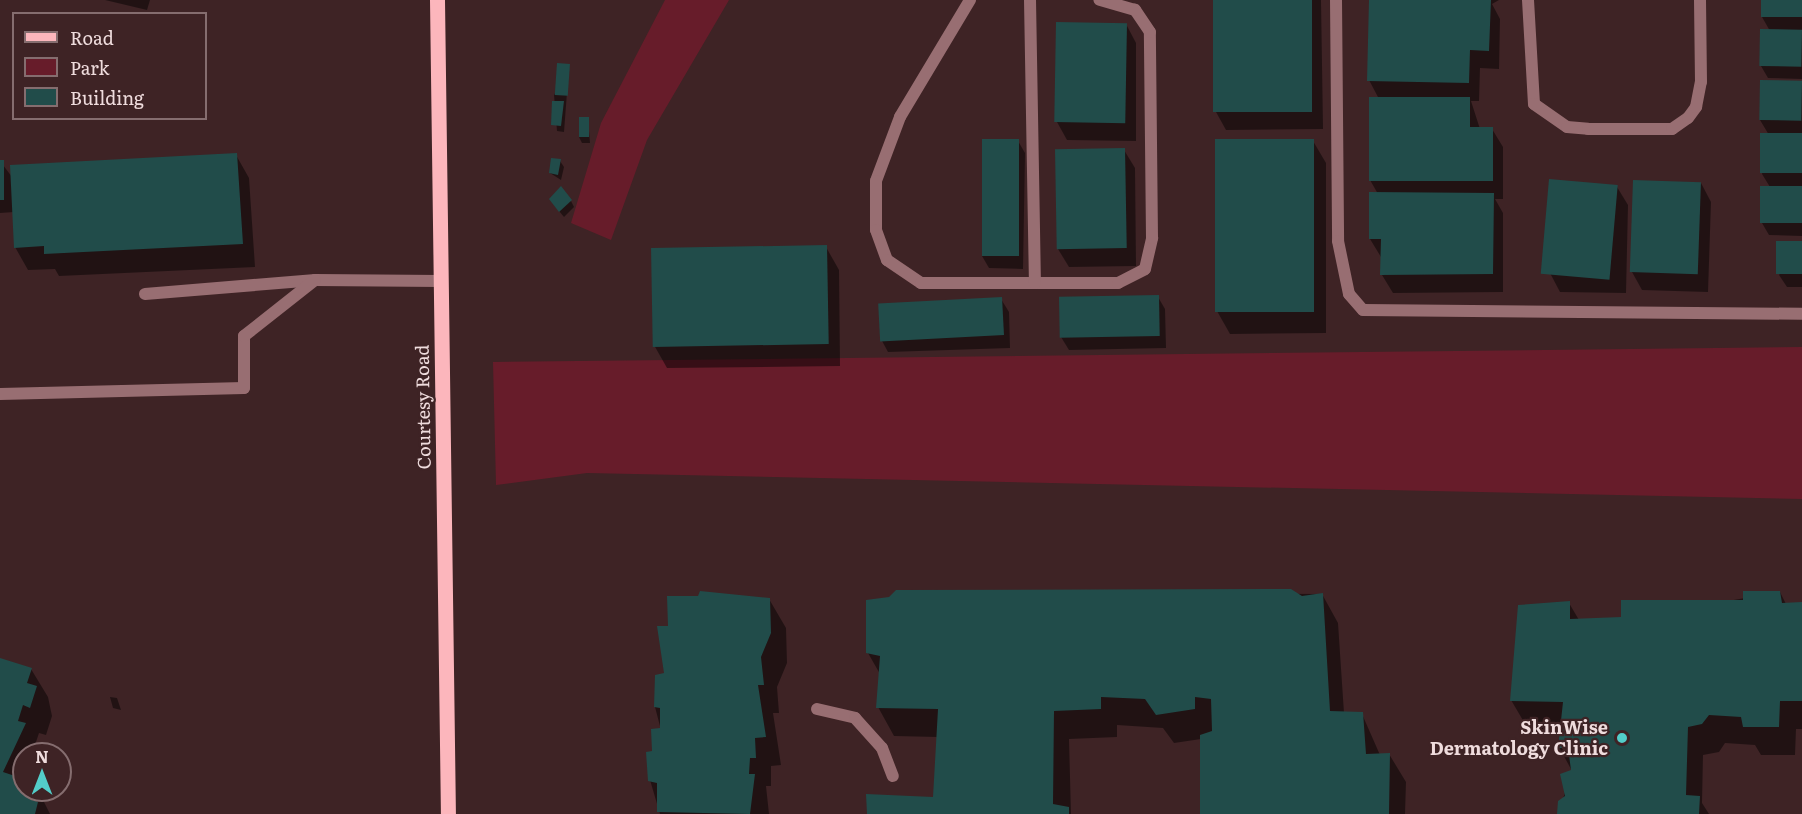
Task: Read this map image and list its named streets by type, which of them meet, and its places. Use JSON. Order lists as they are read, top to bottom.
{
  "streets": {
    "main road": ["Courtesy Road"]
  },
  "places": ["SkinWise Dermatology Clinic"],
  "legend": ["Road", "Park", "Building"],
  "north": "top"
}
